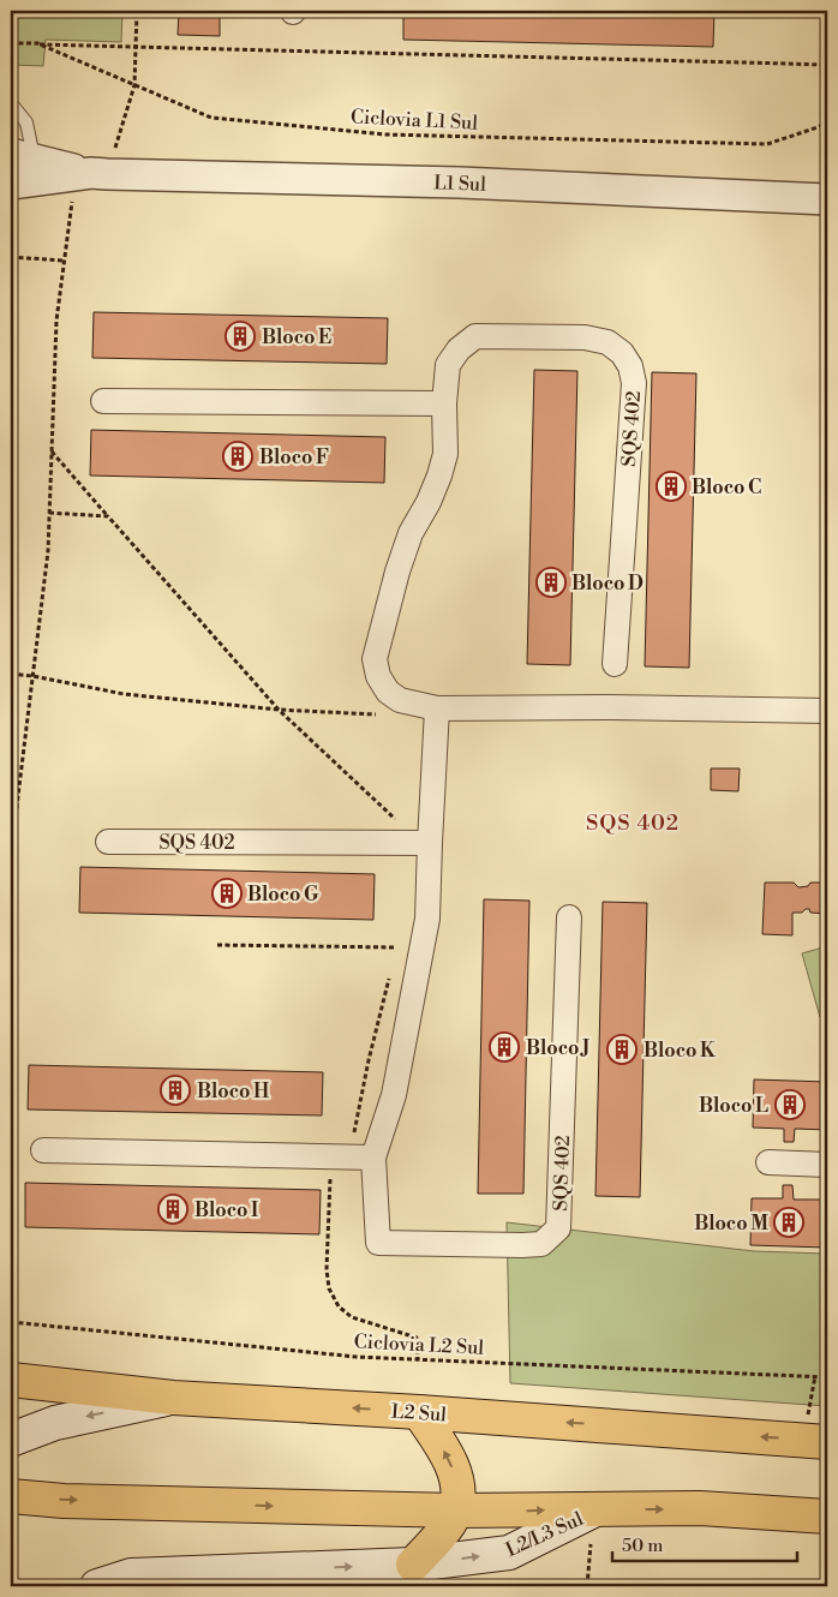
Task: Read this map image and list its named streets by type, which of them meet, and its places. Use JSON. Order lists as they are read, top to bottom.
{
  "streets": {
    "main road": ["L2 Sul", "L2/L3 Sul"],
    "street": ["L1 Sul", "SQS 402"],
    "path": ["Ciclovia L1 Sul", "Ciclovia L2 Sul"]
  },
  "districts": ["SQS 402"],
  "places": {
    "building": [
      "Bloco E",
      "Bloco F",
      "Bloco C",
      "Bloco D",
      "Bloco G",
      "Bloco J",
      "Bloco K",
      "Bloco H",
      "Bloco L",
      "Bloco I",
      "Bloco M"
    ]
  },
  "scale_bar": "50 m"
}
